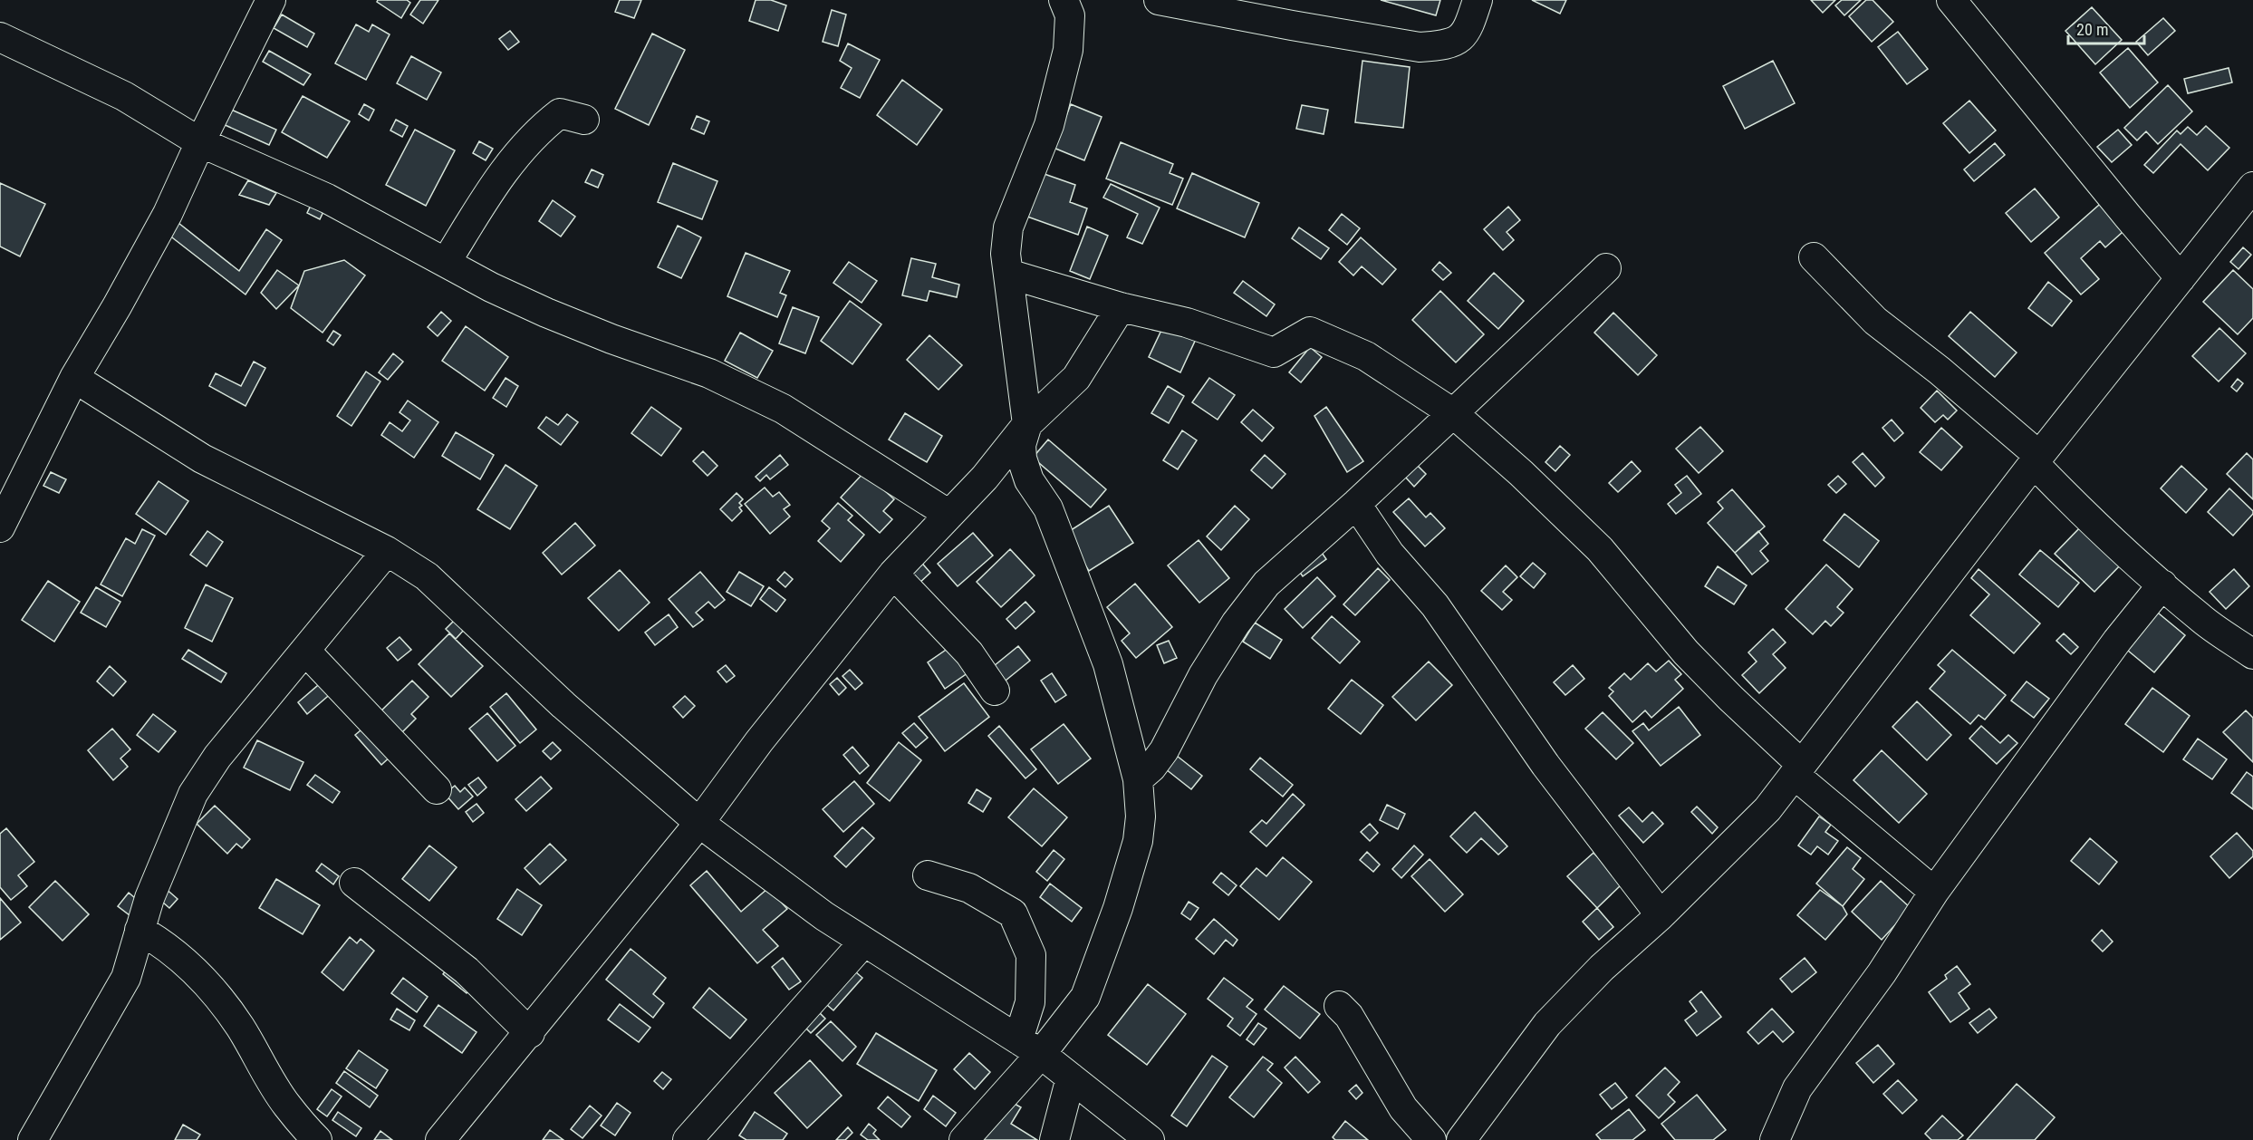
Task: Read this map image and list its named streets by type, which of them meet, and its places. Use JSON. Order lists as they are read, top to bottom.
{
  "scale_bar": "20 m"
}
